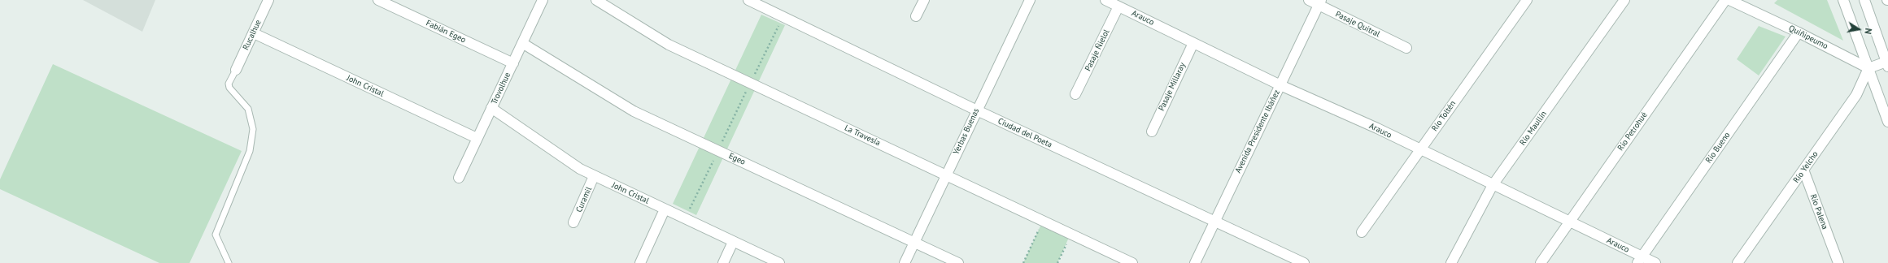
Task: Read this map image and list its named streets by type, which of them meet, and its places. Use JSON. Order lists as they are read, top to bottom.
{
  "streets": {
    "street": [
      "Arauco",
      "Pasaje Quitral",
      "Fabián Egeo",
      "Rucalhue",
      "Quiñipeumo",
      "Pasaje Ñielol",
      "John Cristal",
      "Pasaje Millaray",
      "Trovolhue",
      "Río Toltén",
      "Río Maullín",
      "Yerbas Buenas",
      "Avenida Presidente Ibáñez",
      "Río Petrohué",
      "Ciudad del Poeta",
      "La Travesía",
      "Río Bueno",
      "Egeo",
      "Río Yelcho",
      "Curamil",
      "Río Palena"
    ]
  },
  "crossings": [
    ["Arauco", "Pasaje Ñielol"],
    ["Arauco", "Pasaje Millaray"],
    ["Arauco", "Río Toltén"],
    ["Arauco", "Río Maullín"],
    ["Arauco", "Avenida Presidente Ibáñez"],
    ["Arauco", "Río Petrohué"],
    ["Arauco", "Río Bueno"],
    ["Pasaje Quitral", "Avenida Presidente Ibáñez"],
    ["Fabián Egeo", "Trovolhue"],
    ["Rucalhue", "John Cristal"],
    ["Quiñipeumo", "Río Bueno"],
    ["Quiñipeumo", "Río Yelcho"],
    ["John Cristal", "Trovolhue"],
    ["John Cristal", "Curamil"],
    ["Trovolhue", "Egeo"],
    ["Yerbas Buenas", "Ciudad del Poeta"],
    ["Yerbas Buenas", "La Travesía"],
    ["Yerbas Buenas", "Egeo"],
    ["Avenida Presidente Ibáñez", "Ciudad del Poeta"],
    ["Río Yelcho", "Río Palena"]
  ],
  "north": "right"
}
